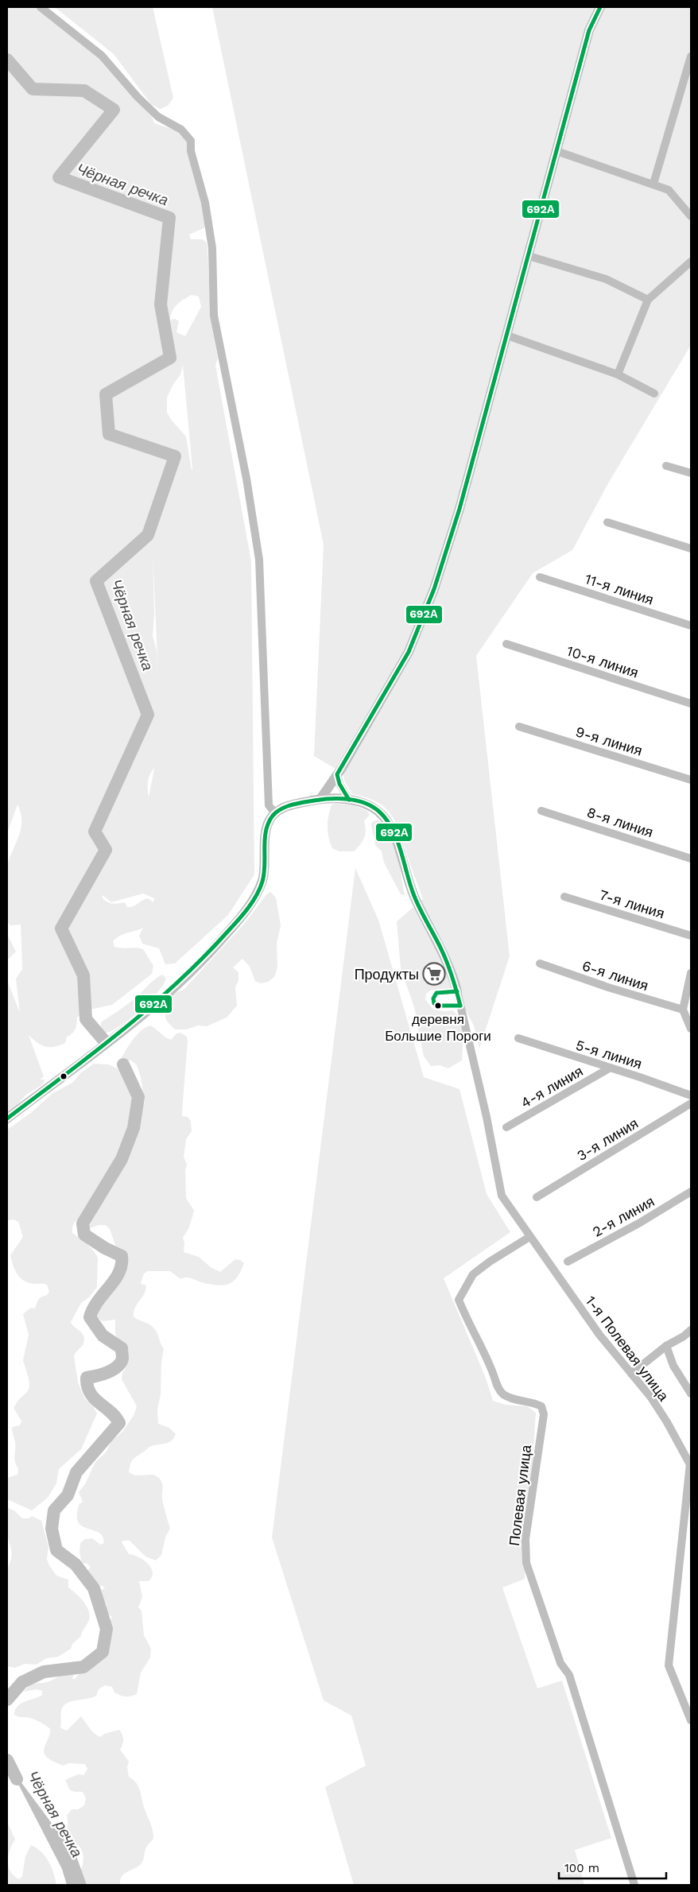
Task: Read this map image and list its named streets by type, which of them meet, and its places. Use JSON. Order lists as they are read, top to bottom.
{
  "streets": {
    "street": [
      "11-я линия",
      "10-я линия",
      "9-я линия",
      "8-я линия",
      "7-я линия",
      "6-я линия",
      "5-я линия",
      "4-я линия",
      "3-я линия",
      "2-я линия",
      "1-я Полевая улица",
      "Полевая улица"
    ]
  },
  "crossings": [
    ["5-я линия", "4-я линия"],
    ["1-я Полевая улица", "Полевая улица"]
  ],
  "water": ["Чёрная речка"],
  "places": {
    "supermarket": ["Продукты"],
    "other": ["деревня Большие Пороги"]
  },
  "lines": ["transit line 692А"],
  "scale_bar": "100 m"
}
